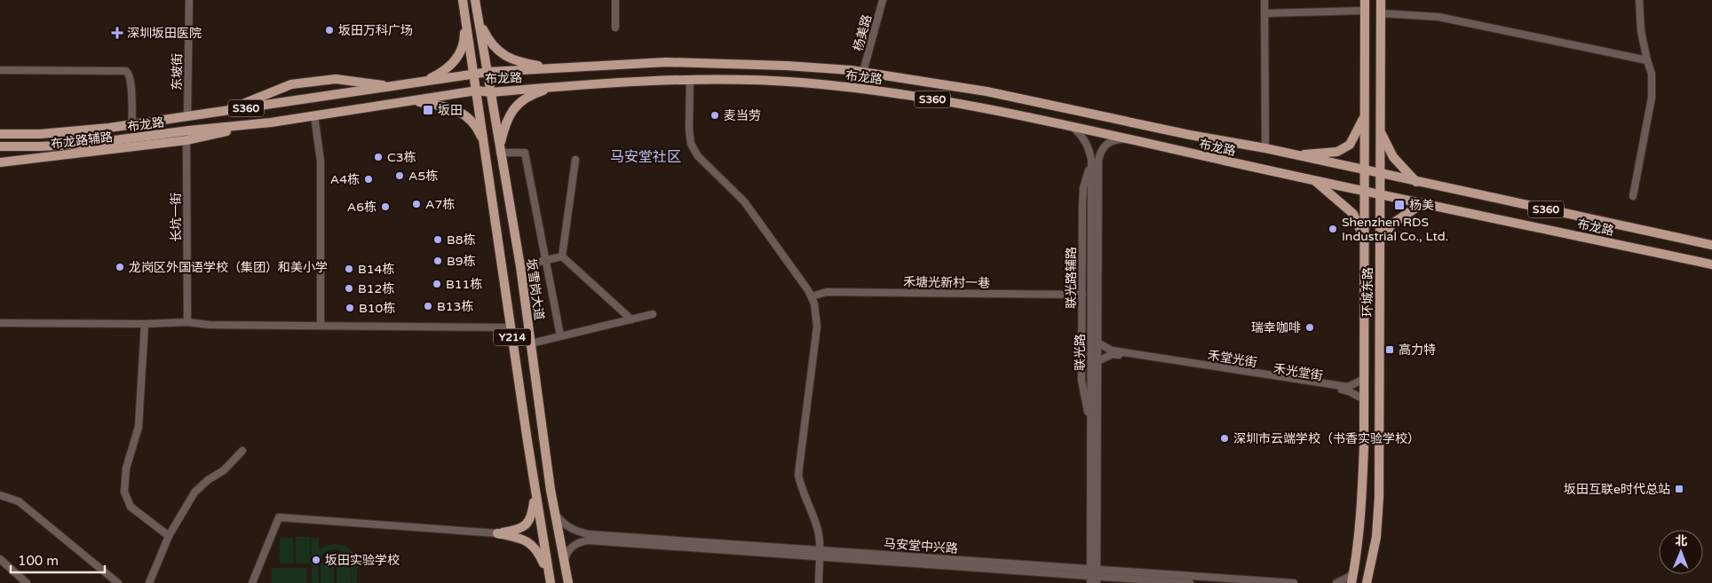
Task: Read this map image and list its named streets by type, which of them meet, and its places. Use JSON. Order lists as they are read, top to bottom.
{
  "streets": {
    "main road": [
      "布龙路",
      "S360",
      "布龙路辅路",
      "坂雪岗大道",
      "环城东路",
      "Y214"
    ],
    "street": [
      "杨美路",
      "东坡街",
      "长坑一街",
      "联光路辅路",
      "禾塘光新村一巷",
      "联光路",
      "禾堂光街",
      "禾光堂街",
      "马安堂中兴路"
    ]
  },
  "crossings": [
    ["杨美路", "布龙路"],
    ["东坡街", "布龙路"],
    ["布龙路", "布龙路辅路"],
    ["布龙路", "坂雪岗大道"],
    ["布龙路", "环城东路"],
    ["布龙路", "Y214"],
    ["布龙路", "联光路"],
    ["布龙路辅路", "长坑一街"],
    ["联光路辅路", "禾塘光新村一巷"],
    ["联光路辅路", "联光路"],
    ["坂雪岗大道", "马安堂中兴路"],
    ["环城东路", "禾堂光街"],
    ["环城东路", "禾光堂街"],
    ["联光路", "禾堂光街"],
    ["联光路", "禾光堂街"],
    ["联光路", "马安堂中兴路"]
  ],
  "districts": ["马安堂社区"],
  "places": {
    "other": [
      "坂田万科广场",
      "麦当劳",
      "C3栋",
      "A5栋",
      "A4栋",
      "A7栋",
      "A6栋",
      "Shenzhen RDS Industrial Co., Ltd.",
      "B8栋",
      "B9栋",
      "龙岗区外国语学校（集团）和美小学",
      "B14栋",
      "B11栋",
      "B12栋",
      "B13栋",
      "B10栋",
      "瑞幸咖啡",
      "深圳市云端学校（书香实验学校）",
      "坂田实验学校"
    ],
    "health": ["深圳坂田医院"],
    "transit": [
      "坂田",
      "杨美",
      "高力特",
      "坂田互联e时代总站"
    ]
  },
  "scale_bar": "100 m",
  "north": "top"
}
